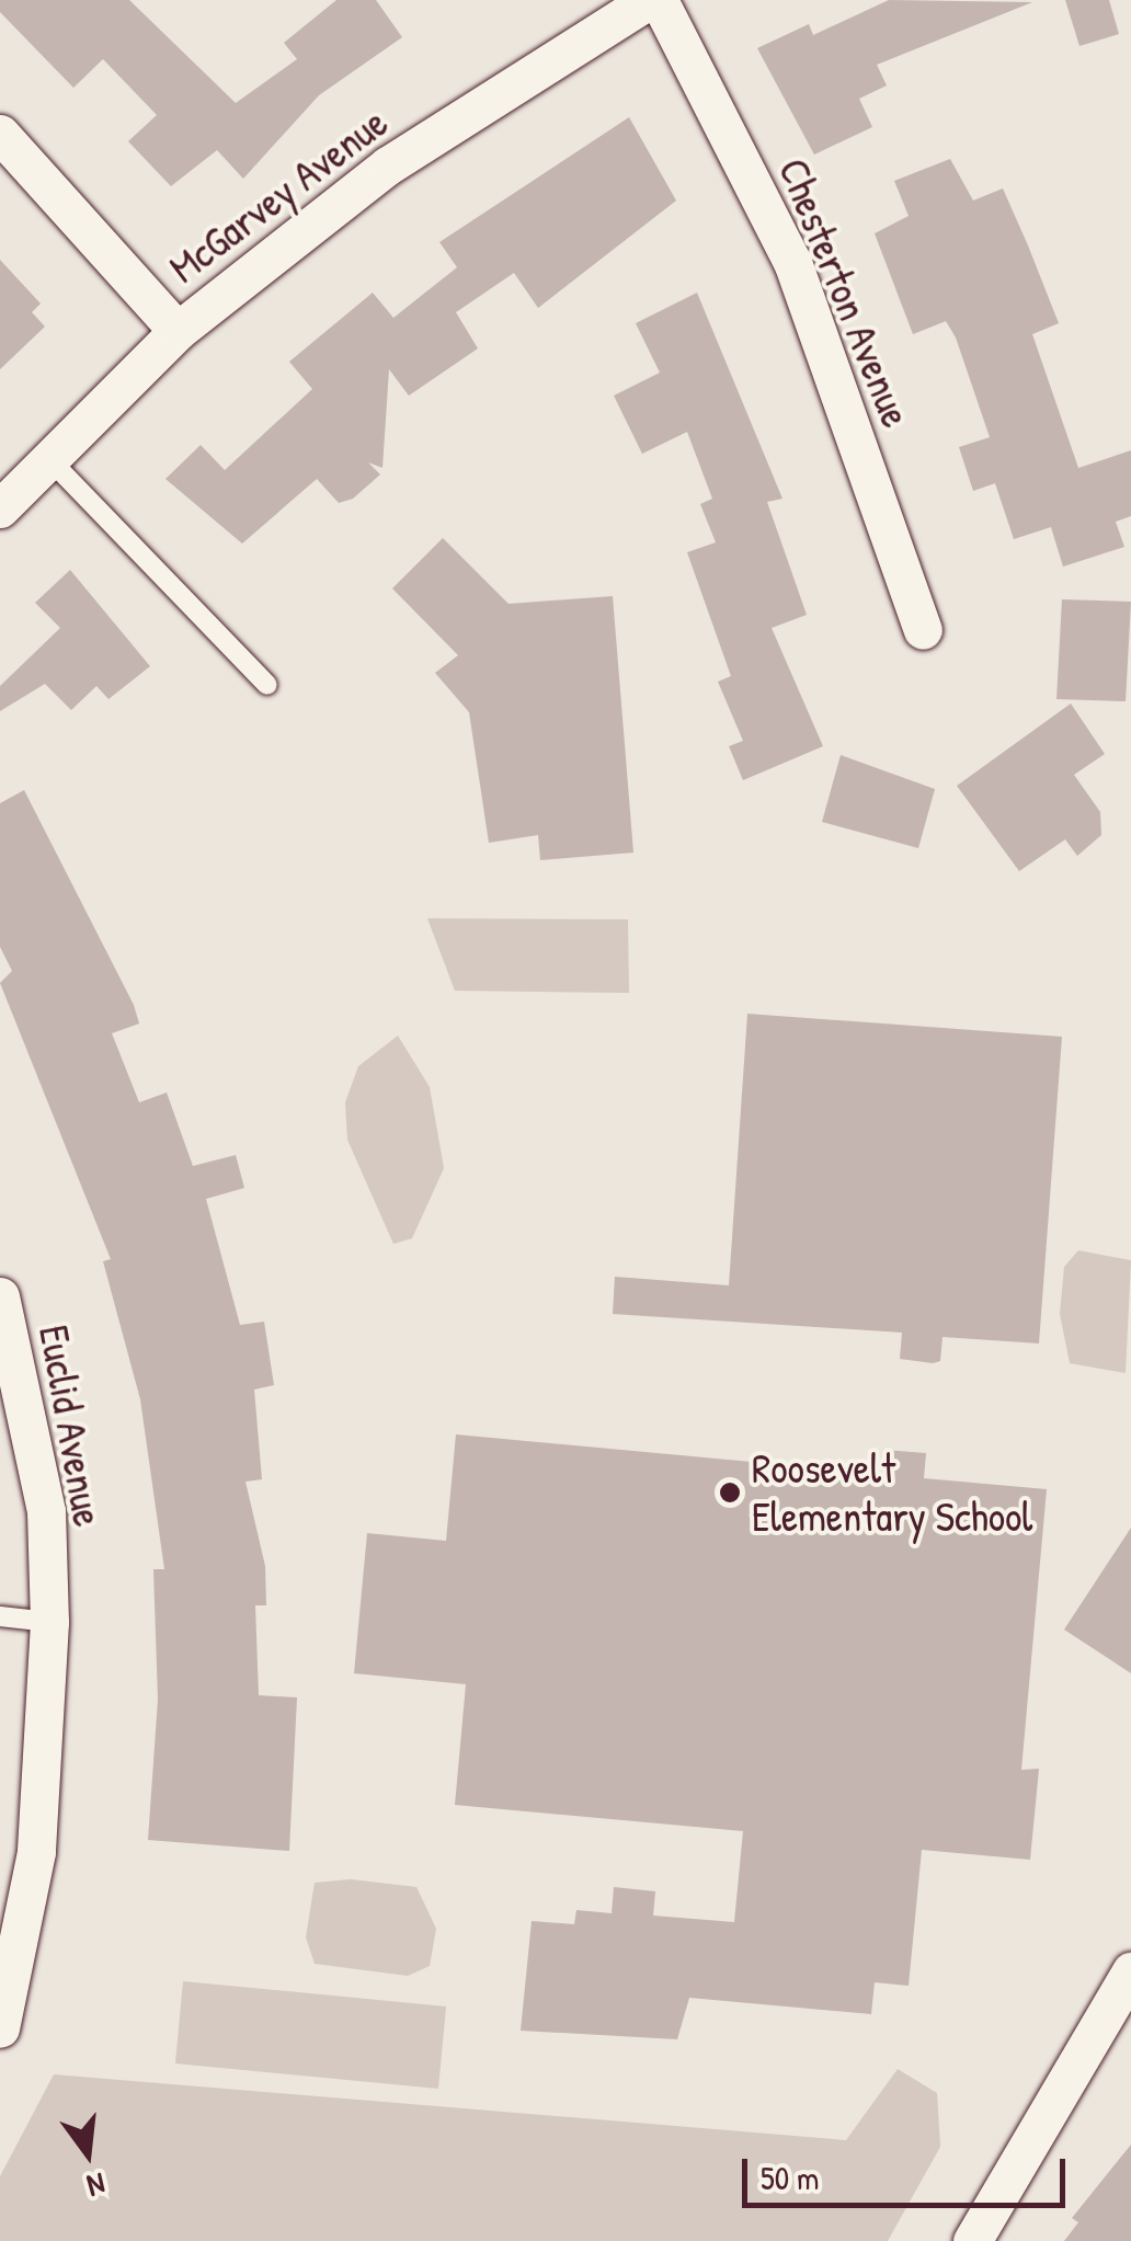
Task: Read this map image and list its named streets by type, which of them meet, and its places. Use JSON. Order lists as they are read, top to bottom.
{
  "streets": {
    "street": ["McGarvey Avenue", "Chesterton Avenue", "Euclid Avenue"]
  },
  "places": ["Roosevelt Elementary School"],
  "scale_bar": "50 m",
  "north": "bottom"
}
